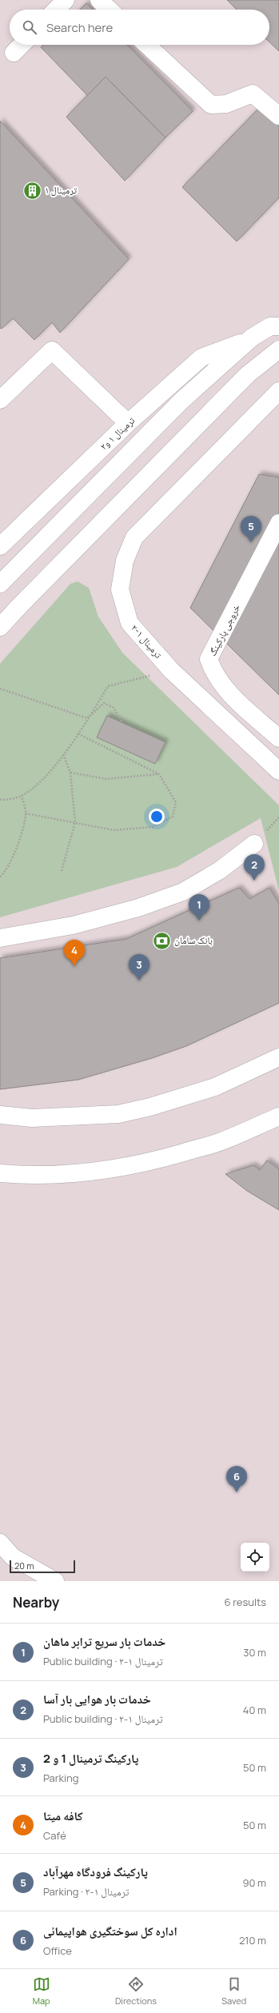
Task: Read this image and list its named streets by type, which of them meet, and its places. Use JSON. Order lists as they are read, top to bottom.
{
  "streets": {
    "main road": ["ترمینال ۱ و۲", "خروجی پارکینگ", "ترمینال ۱-۲"]
  },
  "places": {
    "building": ["ترمینال ۱"],
    "bank": ["بانک سامان"]
  },
  "scale_bar": "20 m",
  "page": {
    "search": "Search here",
    "pins": [
      "5",
      "2",
      "1",
      "4",
      "3",
      "6"
    ],
    "scale": "20 m",
    "heading": ["Nearby", "6 results"],
    "list": [
      {
        "mark": "1",
        "name": "خدمات بار سریع ترابر ماهان",
        "note": "Public building · ترمینال ۱-۲",
        "value": "30 m"
      },
      {
        "mark": "2",
        "name": "خدمات بار هوایی بار آسا",
        "note": "Public building · ترمینال ۱-۲",
        "value": "40 m"
      },
      {
        "mark": "3",
        "name": "پارکینگ ترمینال 1 و 2",
        "note": "Parking",
        "value": "50 m"
      },
      {
        "mark": "4",
        "name": "کافه میتا",
        "note": "Café",
        "value": "50 m"
      },
      {
        "mark": "5",
        "name": "پارکینگ فرودگاه مهرآباد",
        "note": "Parking · ترمینال ۱-۲",
        "value": "90 m"
      },
      {
        "mark": "6",
        "name": "اداره کل سوختگیری هواپیمائی",
        "note": "Office",
        "value": "210 m"
      }
    ],
    "nav": ["Map", "Directions", "Saved"]
  }
}
